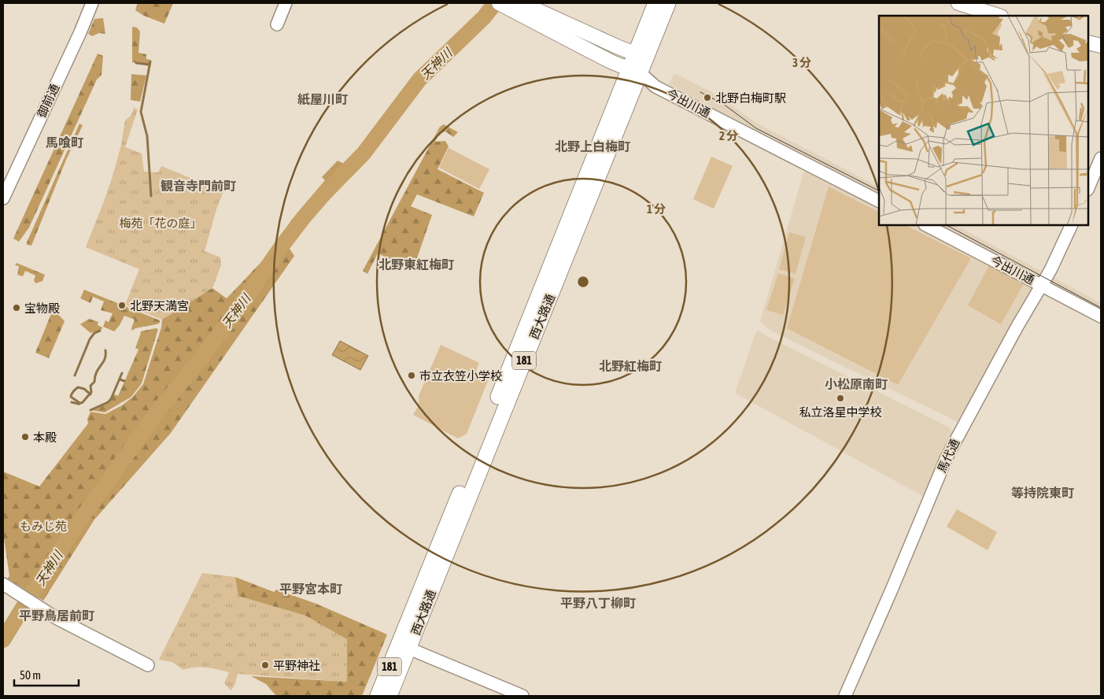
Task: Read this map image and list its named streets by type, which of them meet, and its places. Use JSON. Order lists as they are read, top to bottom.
{
  "streets": {
    "main road": ["今出川通", "西大路通", "181"],
    "street": ["御前通", "馬代通"]
  },
  "crossings": [
    ["今出川通", "西大路通"],
    ["今出川通", "馬代通"]
  ],
  "districts": [
    "紙屋川町",
    "馬喰町",
    "北野上白梅町",
    "観音寺門前町",
    "北野東紅梅町",
    "北野紅梅町",
    "小松原南町",
    "等持院東町",
    "平野宮本町",
    "平野八丁柳町",
    "平野鳥居前町"
  ],
  "water": ["天神川"],
  "parks": ["梅苑「花の庭」", "もみじ苑"],
  "places": [
    "北野白梅町駅",
    "北野天満宮",
    "宝物殿",
    "市立衣笠小学校",
    "私立洛星中学校",
    "本殿",
    "平野神社"
  ],
  "scale_bar": "50 m",
  "rings": ["3 分", "2 分", "1 分"]
}
